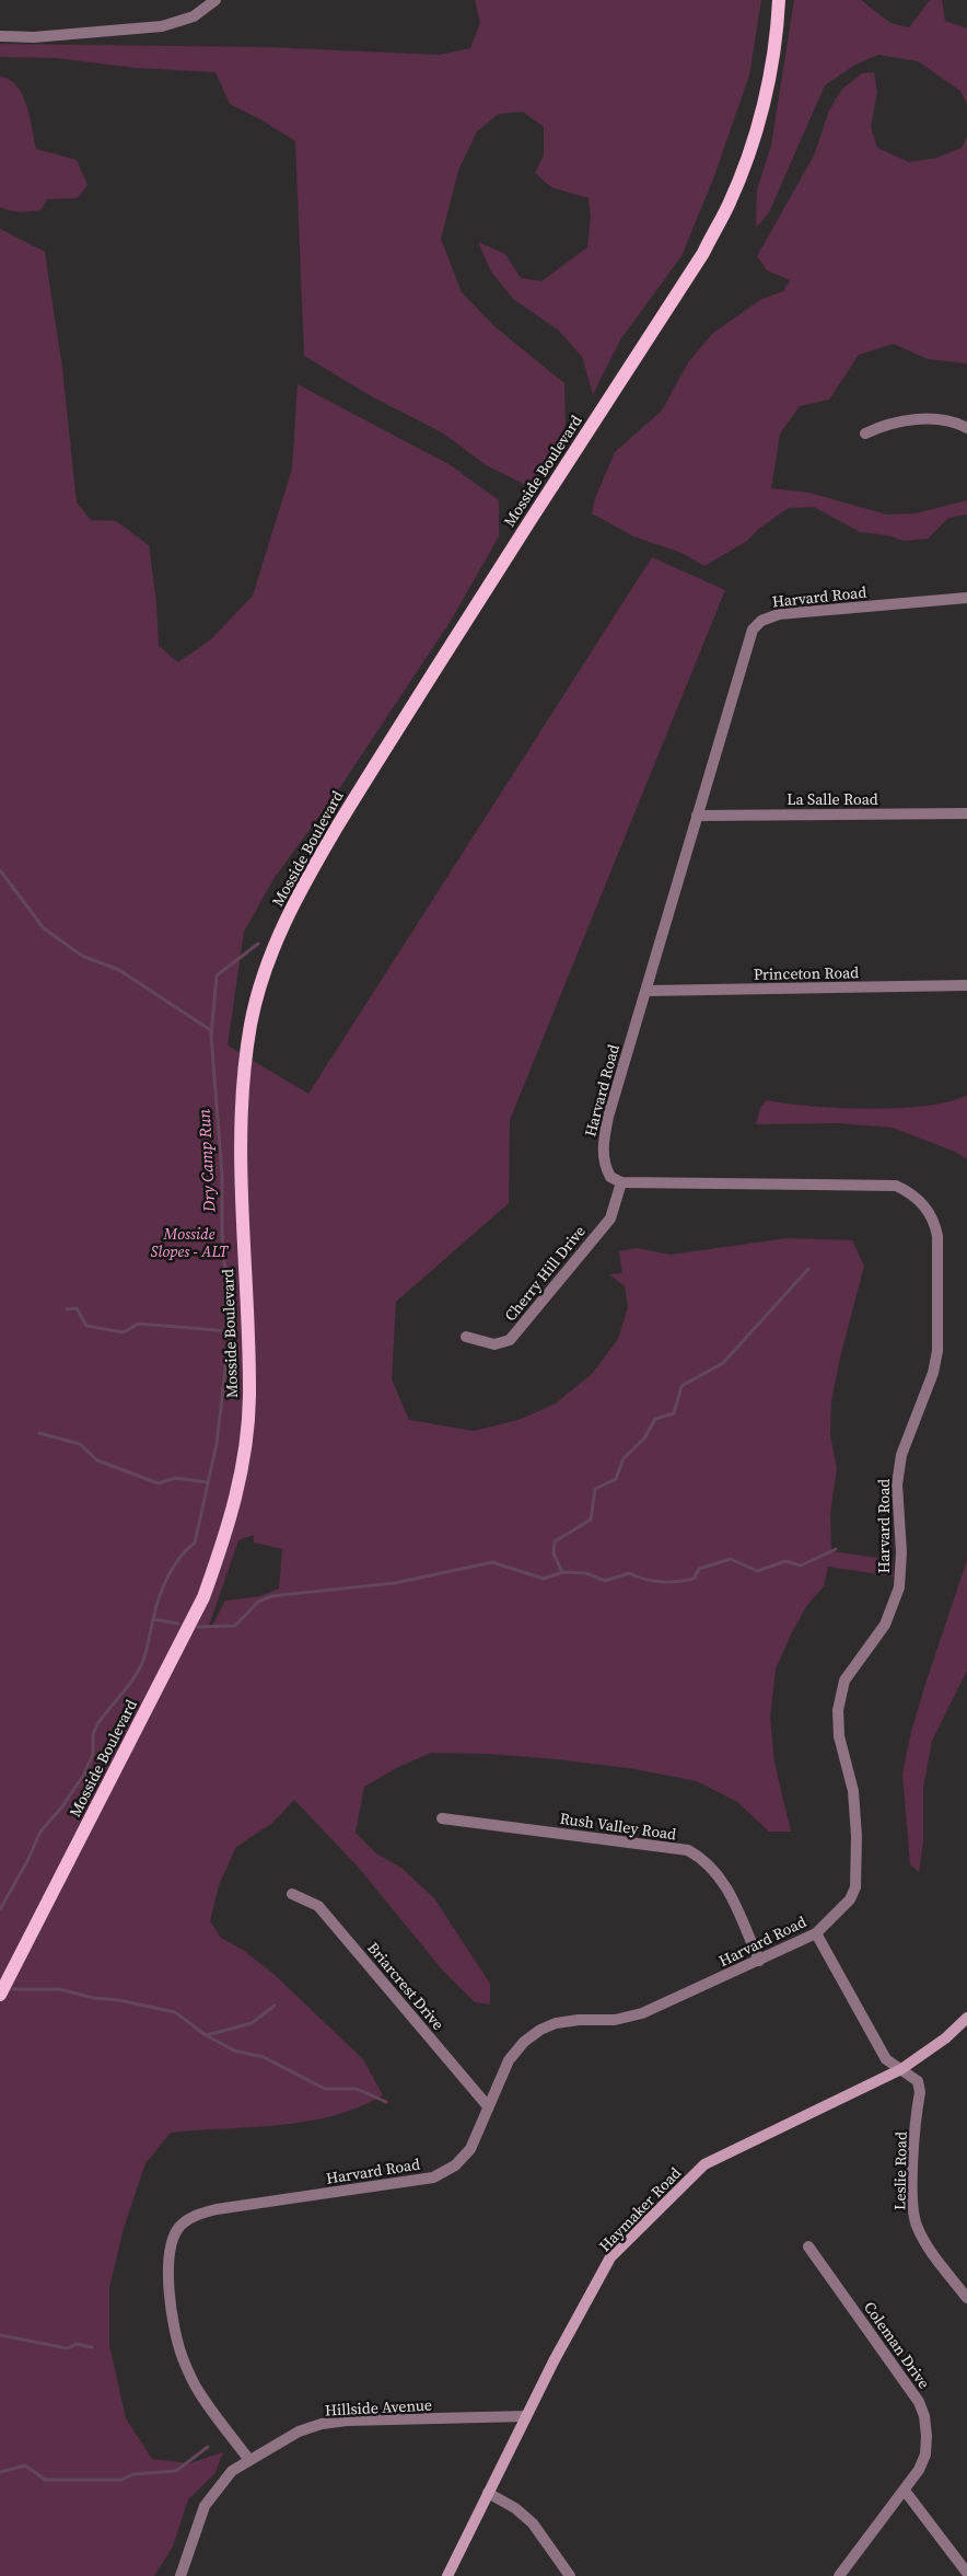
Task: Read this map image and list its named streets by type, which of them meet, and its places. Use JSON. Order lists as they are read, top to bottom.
{
  "streets": {
    "main road": ["Mosside Boulevard", "Haymaker Road"],
    "street": [
      "Harvard Road",
      "La Salle Road",
      "Princeton Road",
      "Cherry Hill Drive",
      "Rush Valley Road",
      "Briarcrest Drive",
      "Leslie Road",
      "Coleman Drive",
      "Hillside Avenue"
    ]
  },
  "crossings": [
    ["Harvard Road", "La Salle Road"],
    ["Harvard Road", "Princeton Road"],
    ["Harvard Road", "Cherry Hill Drive"],
    ["Harvard Road", "Rush Valley Road"],
    ["Harvard Road", "Briarcrest Drive"],
    ["Harvard Road", "Hillside Avenue"],
    ["Leslie Road", "Haymaker Road"],
    ["Haymaker Road", "Hillside Avenue"]
  ],
  "water": ["Dry Camp Run"],
  "parks": ["Mosside Slopes - ALT"]
}
